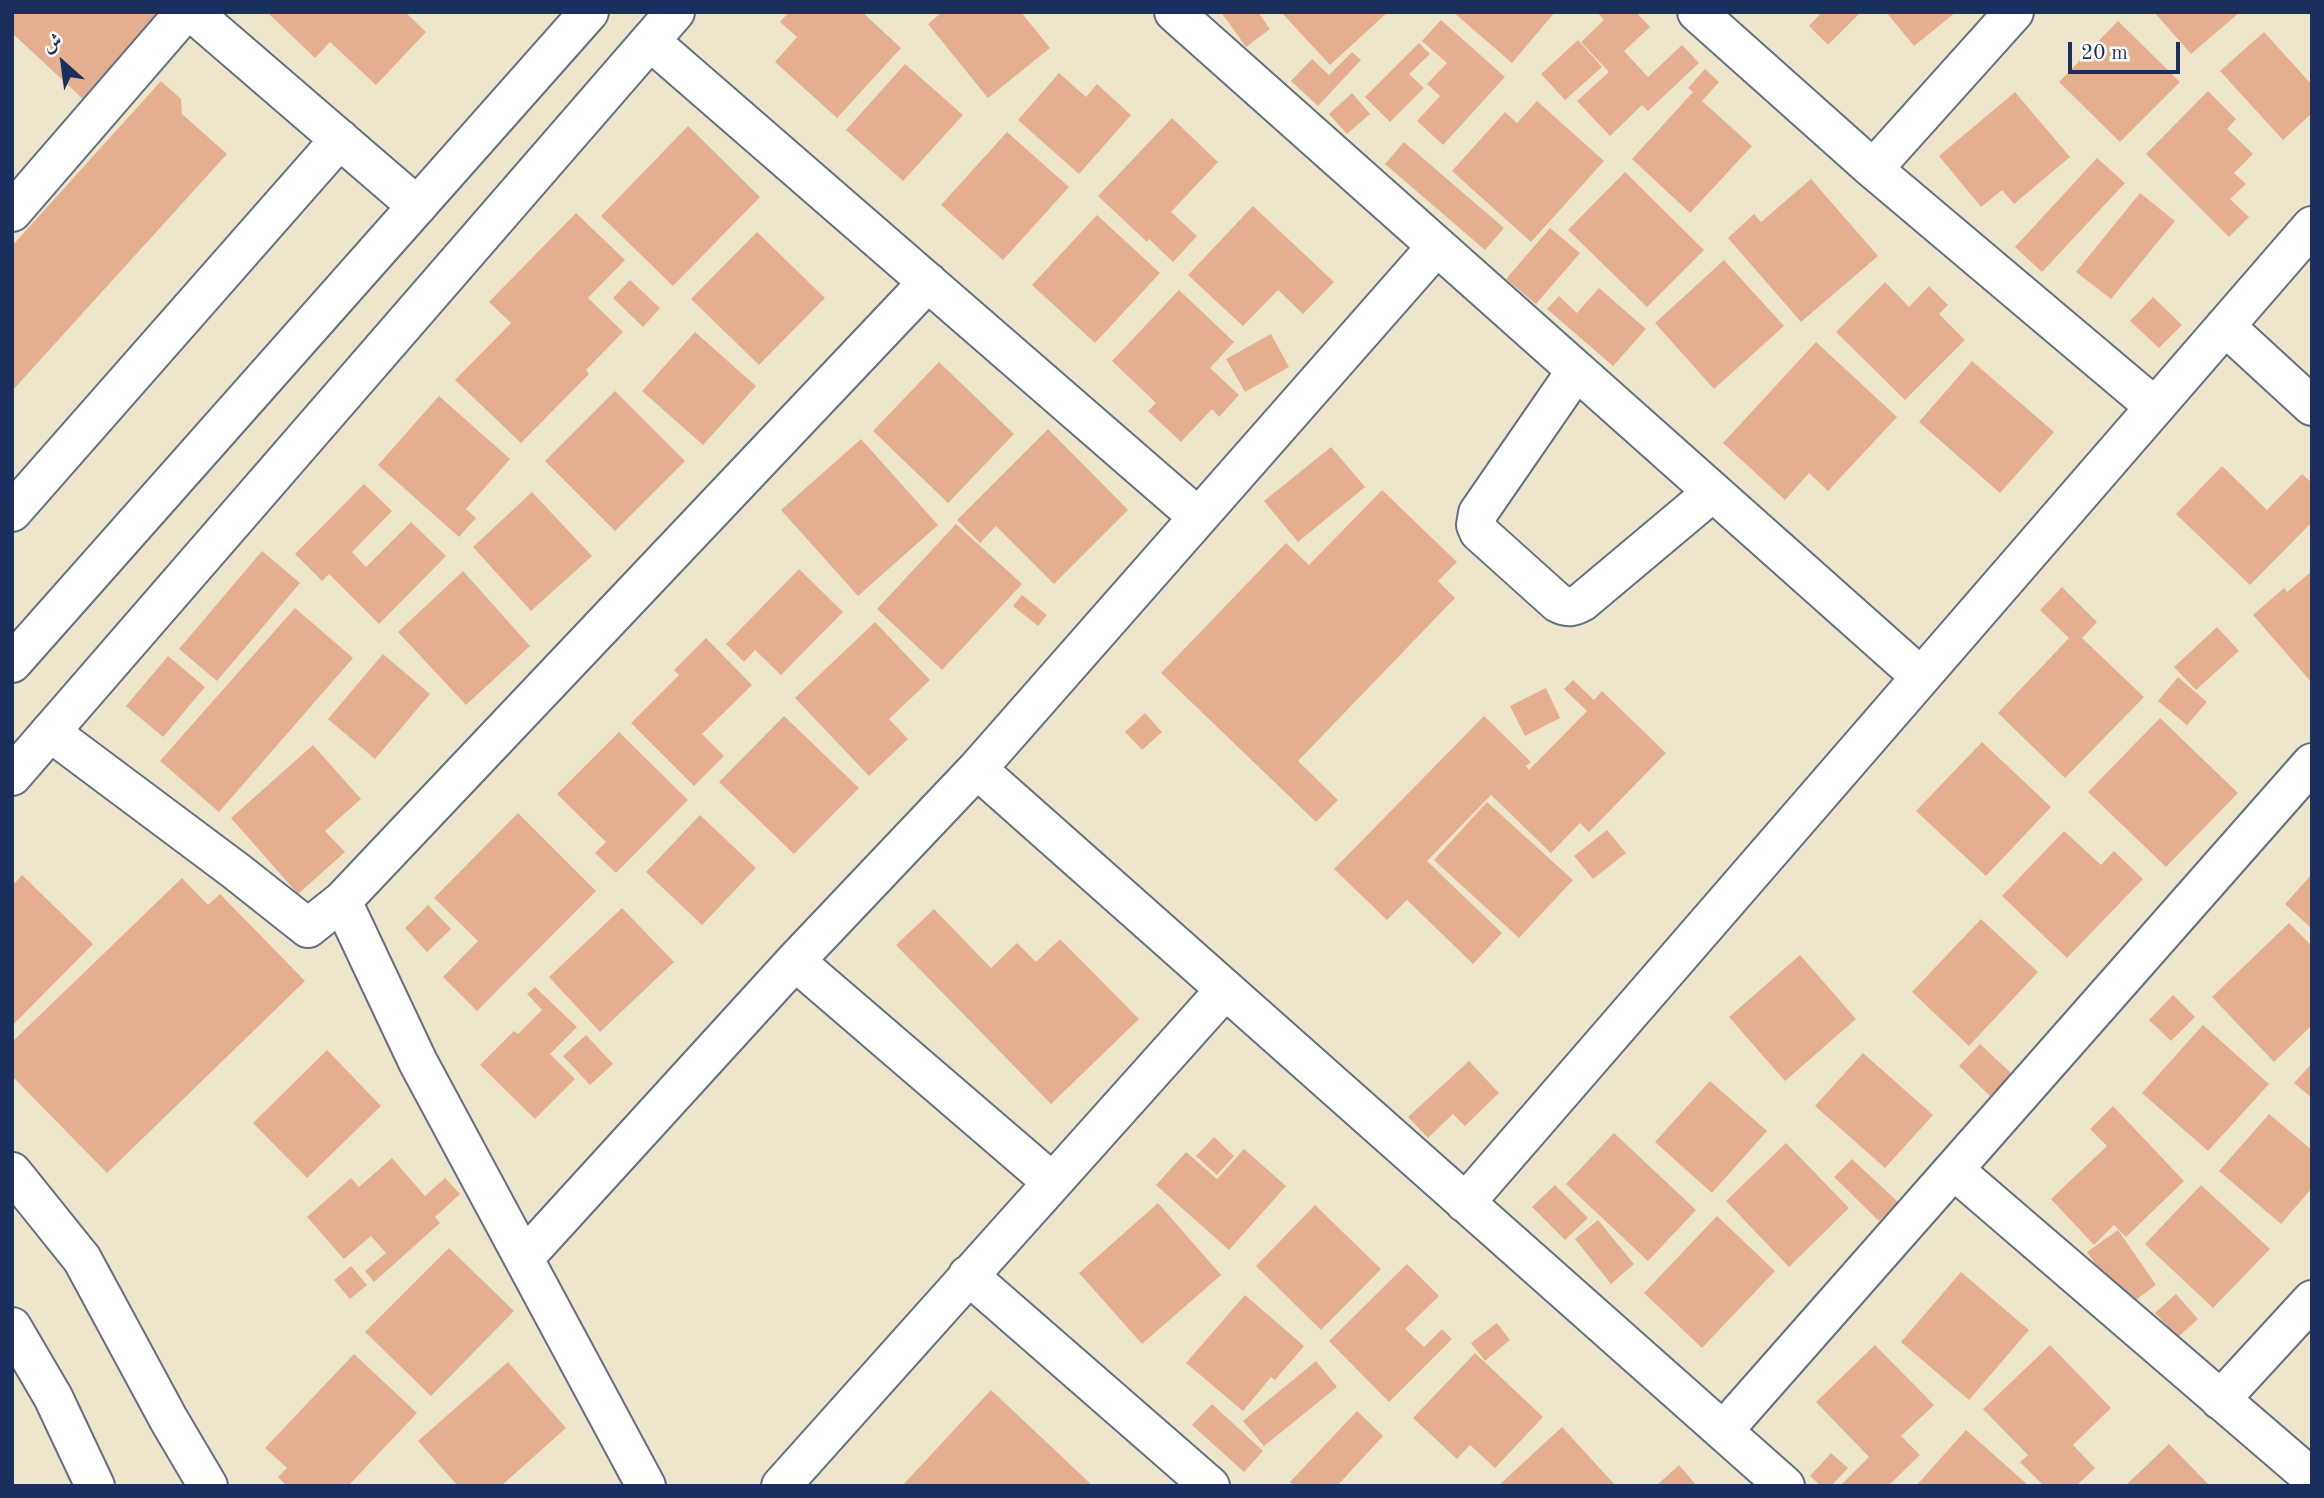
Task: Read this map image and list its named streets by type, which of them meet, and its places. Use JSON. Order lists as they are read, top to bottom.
{
  "scale_bar": "20 m",
  "north": "top left"
}
